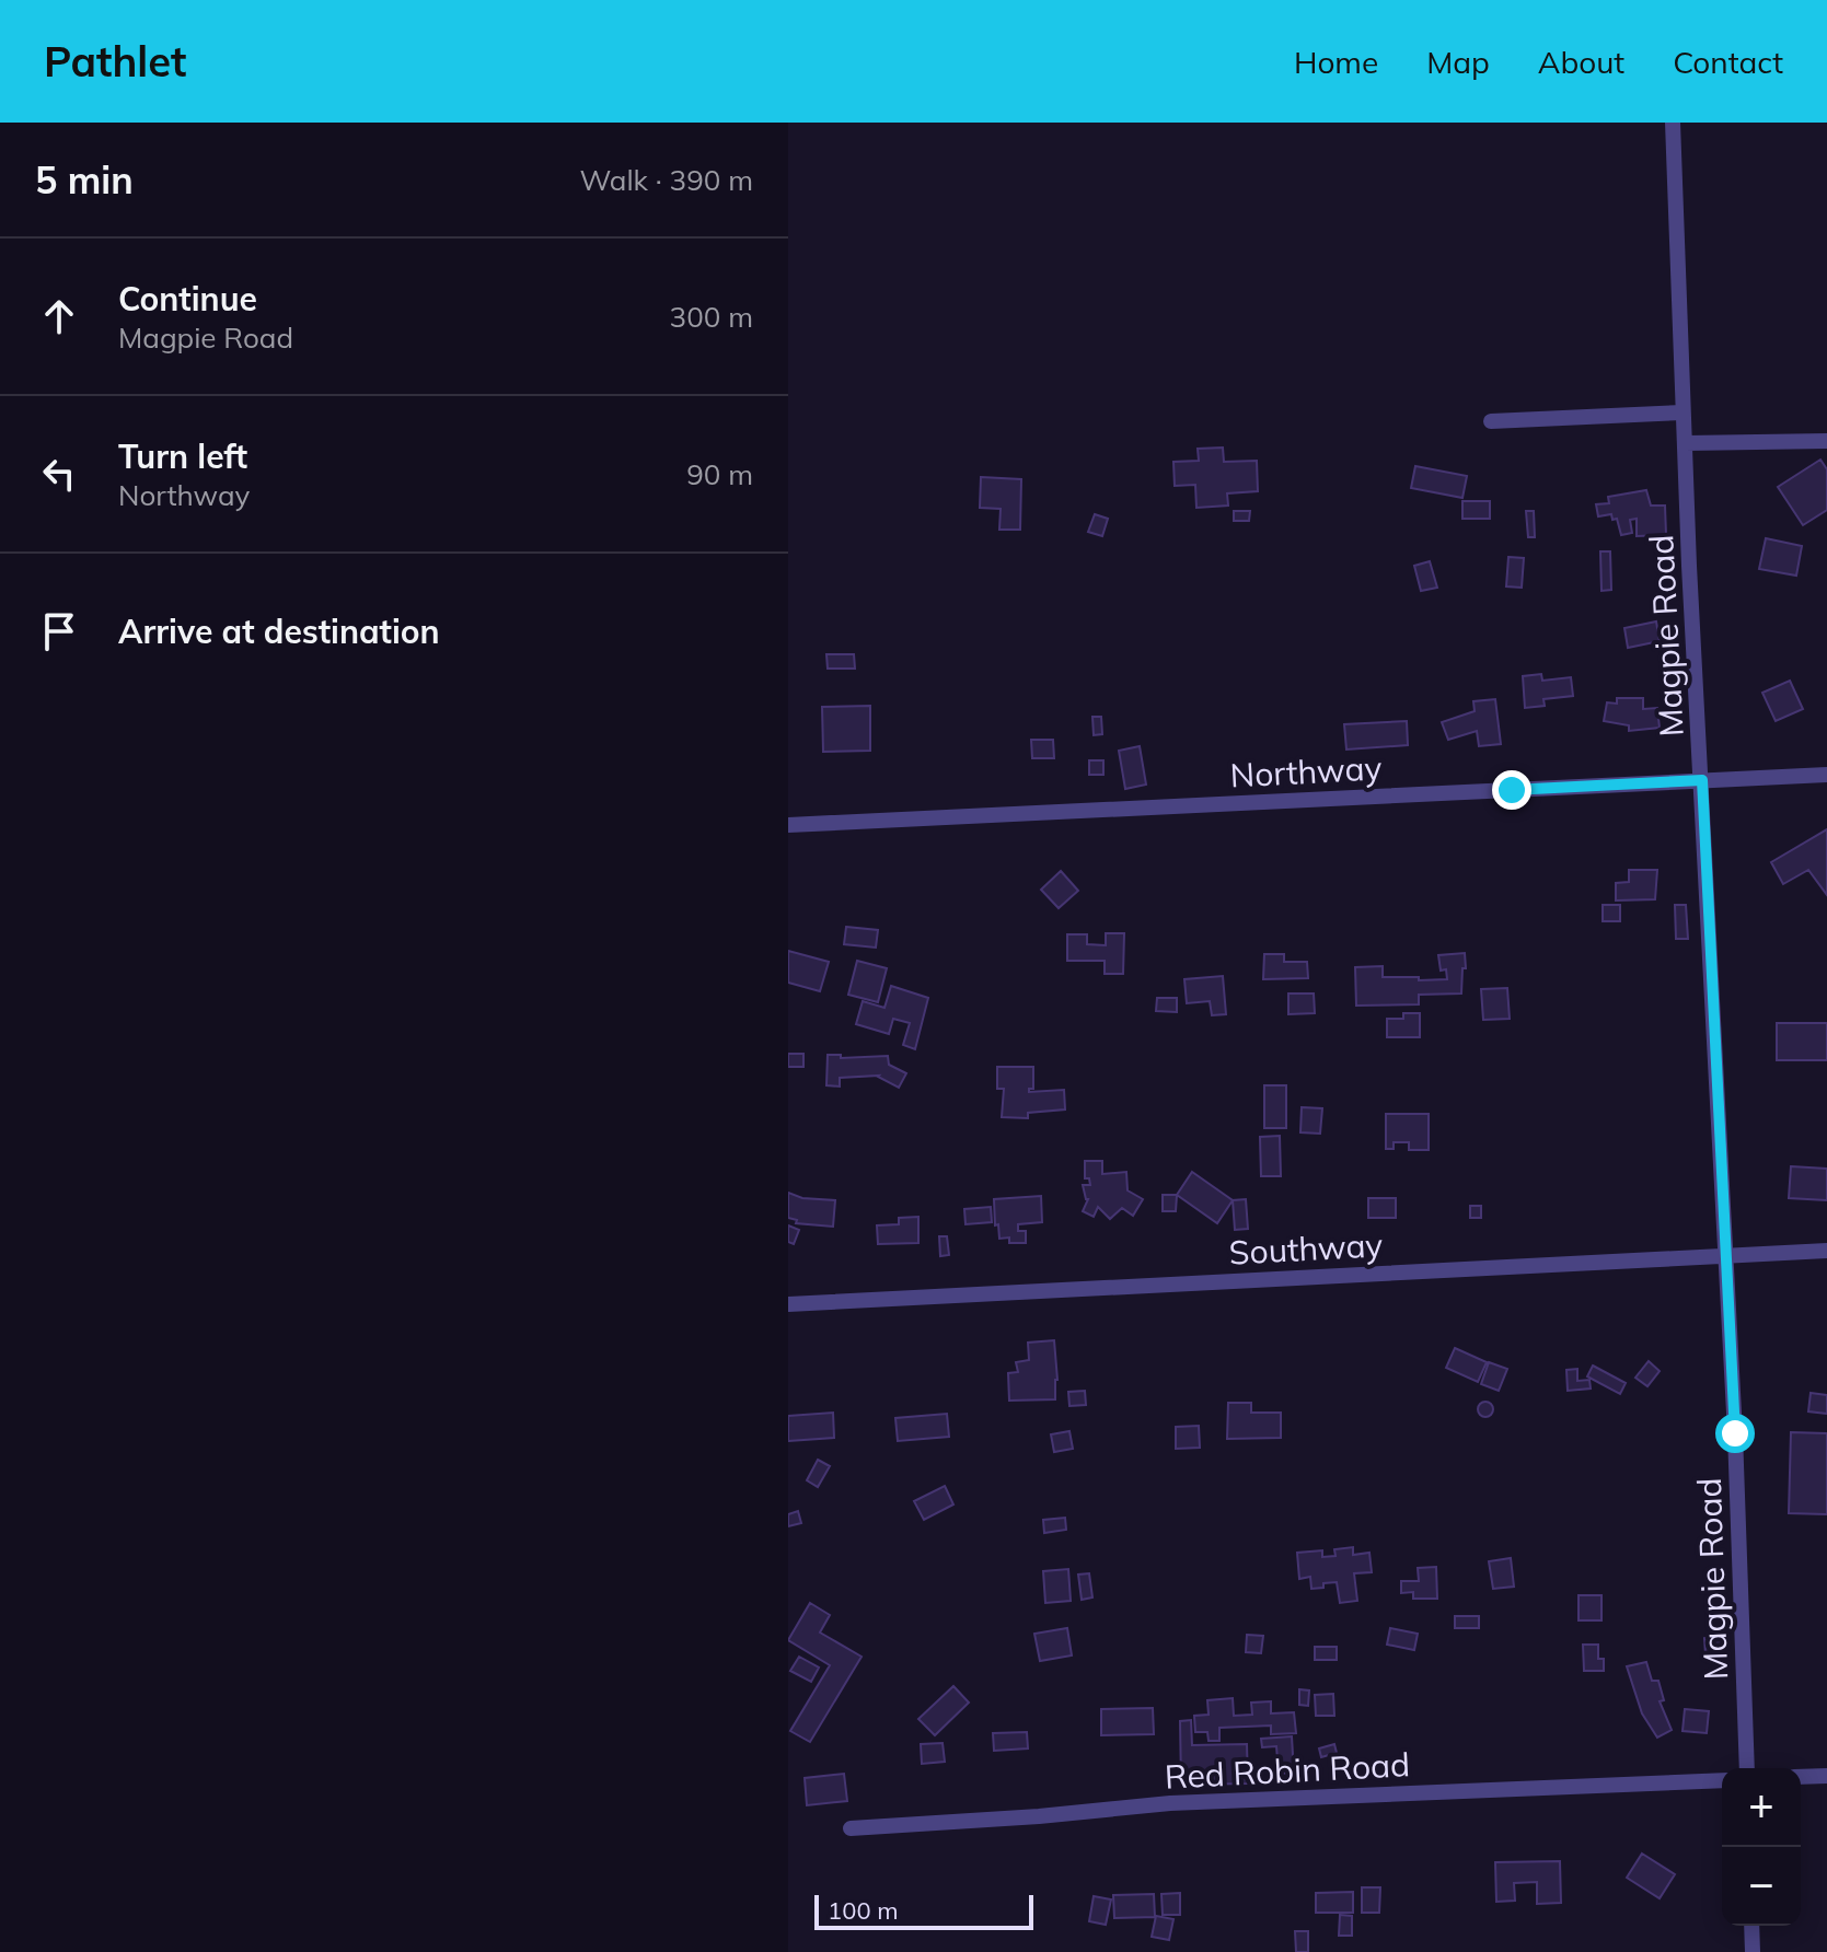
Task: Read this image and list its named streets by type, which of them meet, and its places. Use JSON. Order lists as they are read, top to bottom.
{
  "streets": {
    "street": [
      "Magpie Road",
      "Northway",
      "Southway",
      "Red Robin Road"
    ]
  },
  "crossings": [
    ["Magpie Road", "Northway"],
    ["Magpie Road", "Southway"]
  ],
  "scale_bar": "100 m",
  "page": {
    "header": "Pathlet",
    "nav": [
      "Home",
      "Map",
      "About",
      "Contact"
    ],
    "heading": ["5 min", "Walk · 390 m"],
    "list": [
      ["Continue", "Magpie Road", "300 m"],
      ["Turn left", "Northway", "90 m"],
      "Arrive at destination"
    ],
    "map_buttons": ["+", "−"],
    "scale": "100 m"
  }
}
